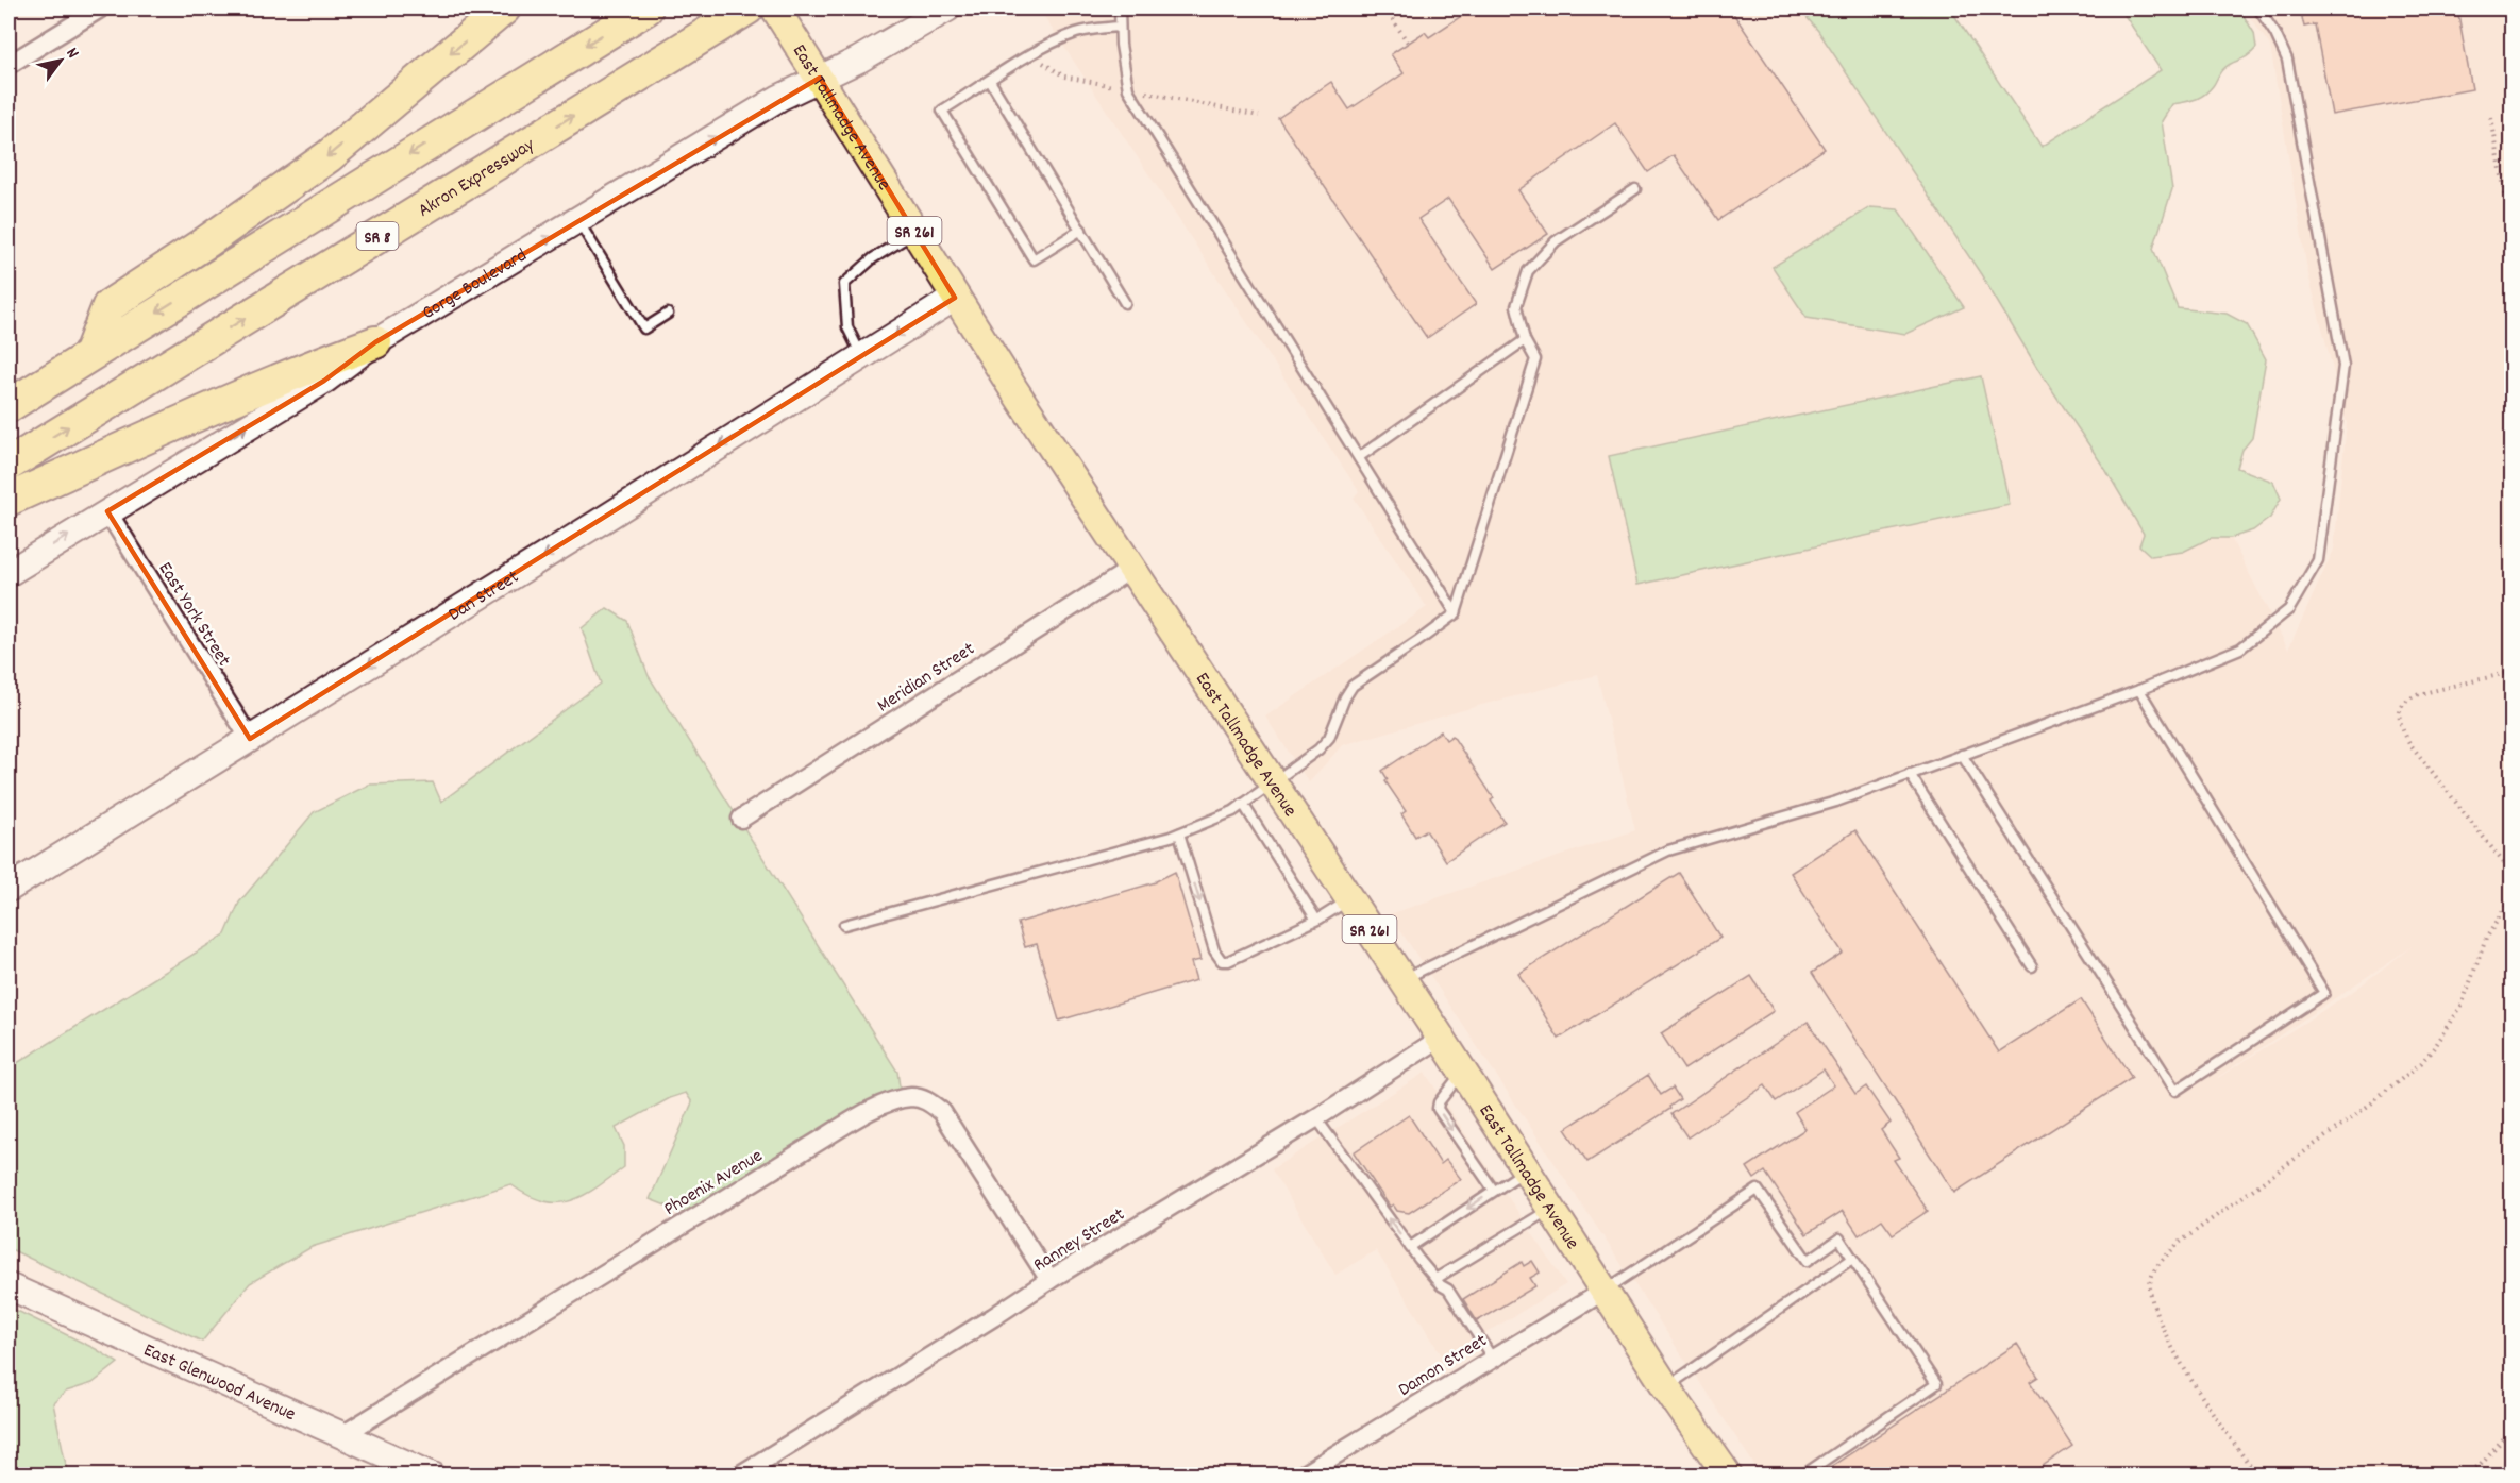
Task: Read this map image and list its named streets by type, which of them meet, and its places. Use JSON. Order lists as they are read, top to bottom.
{
  "streets": {
    "highway": ["Akron Expressway", "SR 8"],
    "main road": ["East Tallmadge Avenue", "SR 261"],
    "street": [
      "Gorge Boulevard",
      "Dan Street",
      "East York Street",
      "Meridian Street",
      "Phoenix Avenue",
      "Ranney Street",
      "Damon Street",
      "East Glenwood Avenue"
    ]
  },
  "crossings": [
    ["East Tallmadge Avenue", "Gorge Boulevard"],
    ["East Tallmadge Avenue", "Dan Street"],
    ["East Tallmadge Avenue", "Meridian Street"],
    ["East Tallmadge Avenue", "Ranney Street"],
    ["East Tallmadge Avenue", "Damon Street"],
    ["Gorge Boulevard", "East York Street"],
    ["Dan Street", "East York Street"],
    ["Phoenix Avenue", "Ranney Street"],
    ["Phoenix Avenue", "East Glenwood Avenue"]
  ],
  "one_way": ["Gorge Boulevard", "Dan Street"],
  "north": "top right"
}
